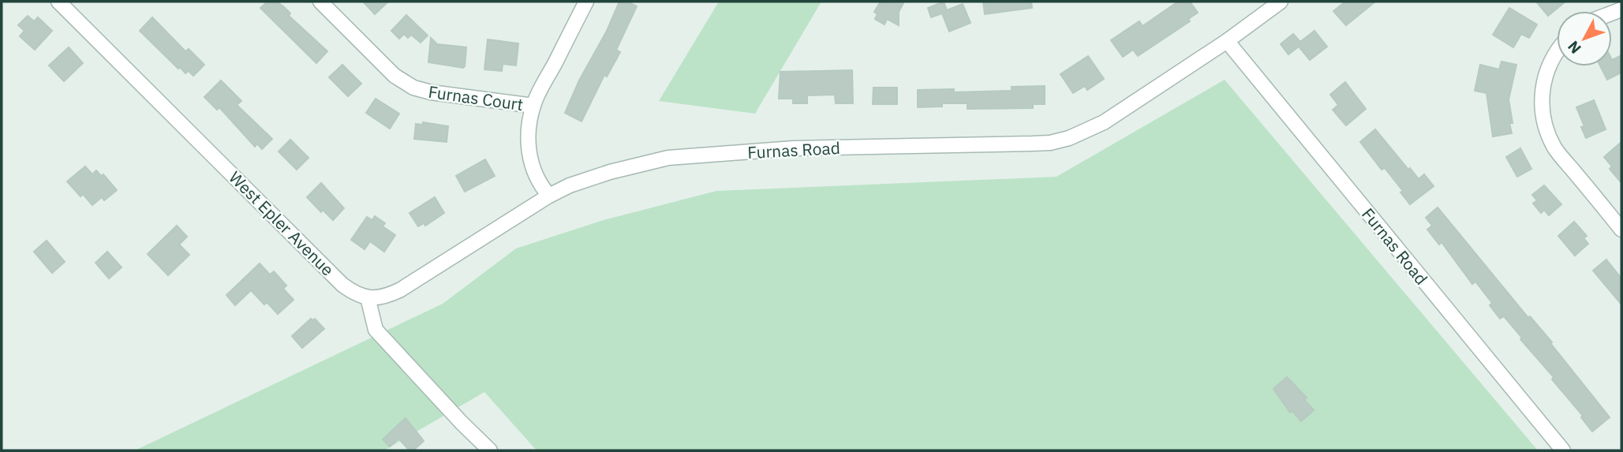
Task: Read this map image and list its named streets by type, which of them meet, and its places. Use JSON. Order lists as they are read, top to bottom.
{
  "streets": {
    "street": ["Furnas Court", "Furnas Road", "West Epler Avenue"]
  },
  "crossings": [
    ["Furnas Road", "West Epler Avenue"]
  ],
  "north": "bottom left"
}
